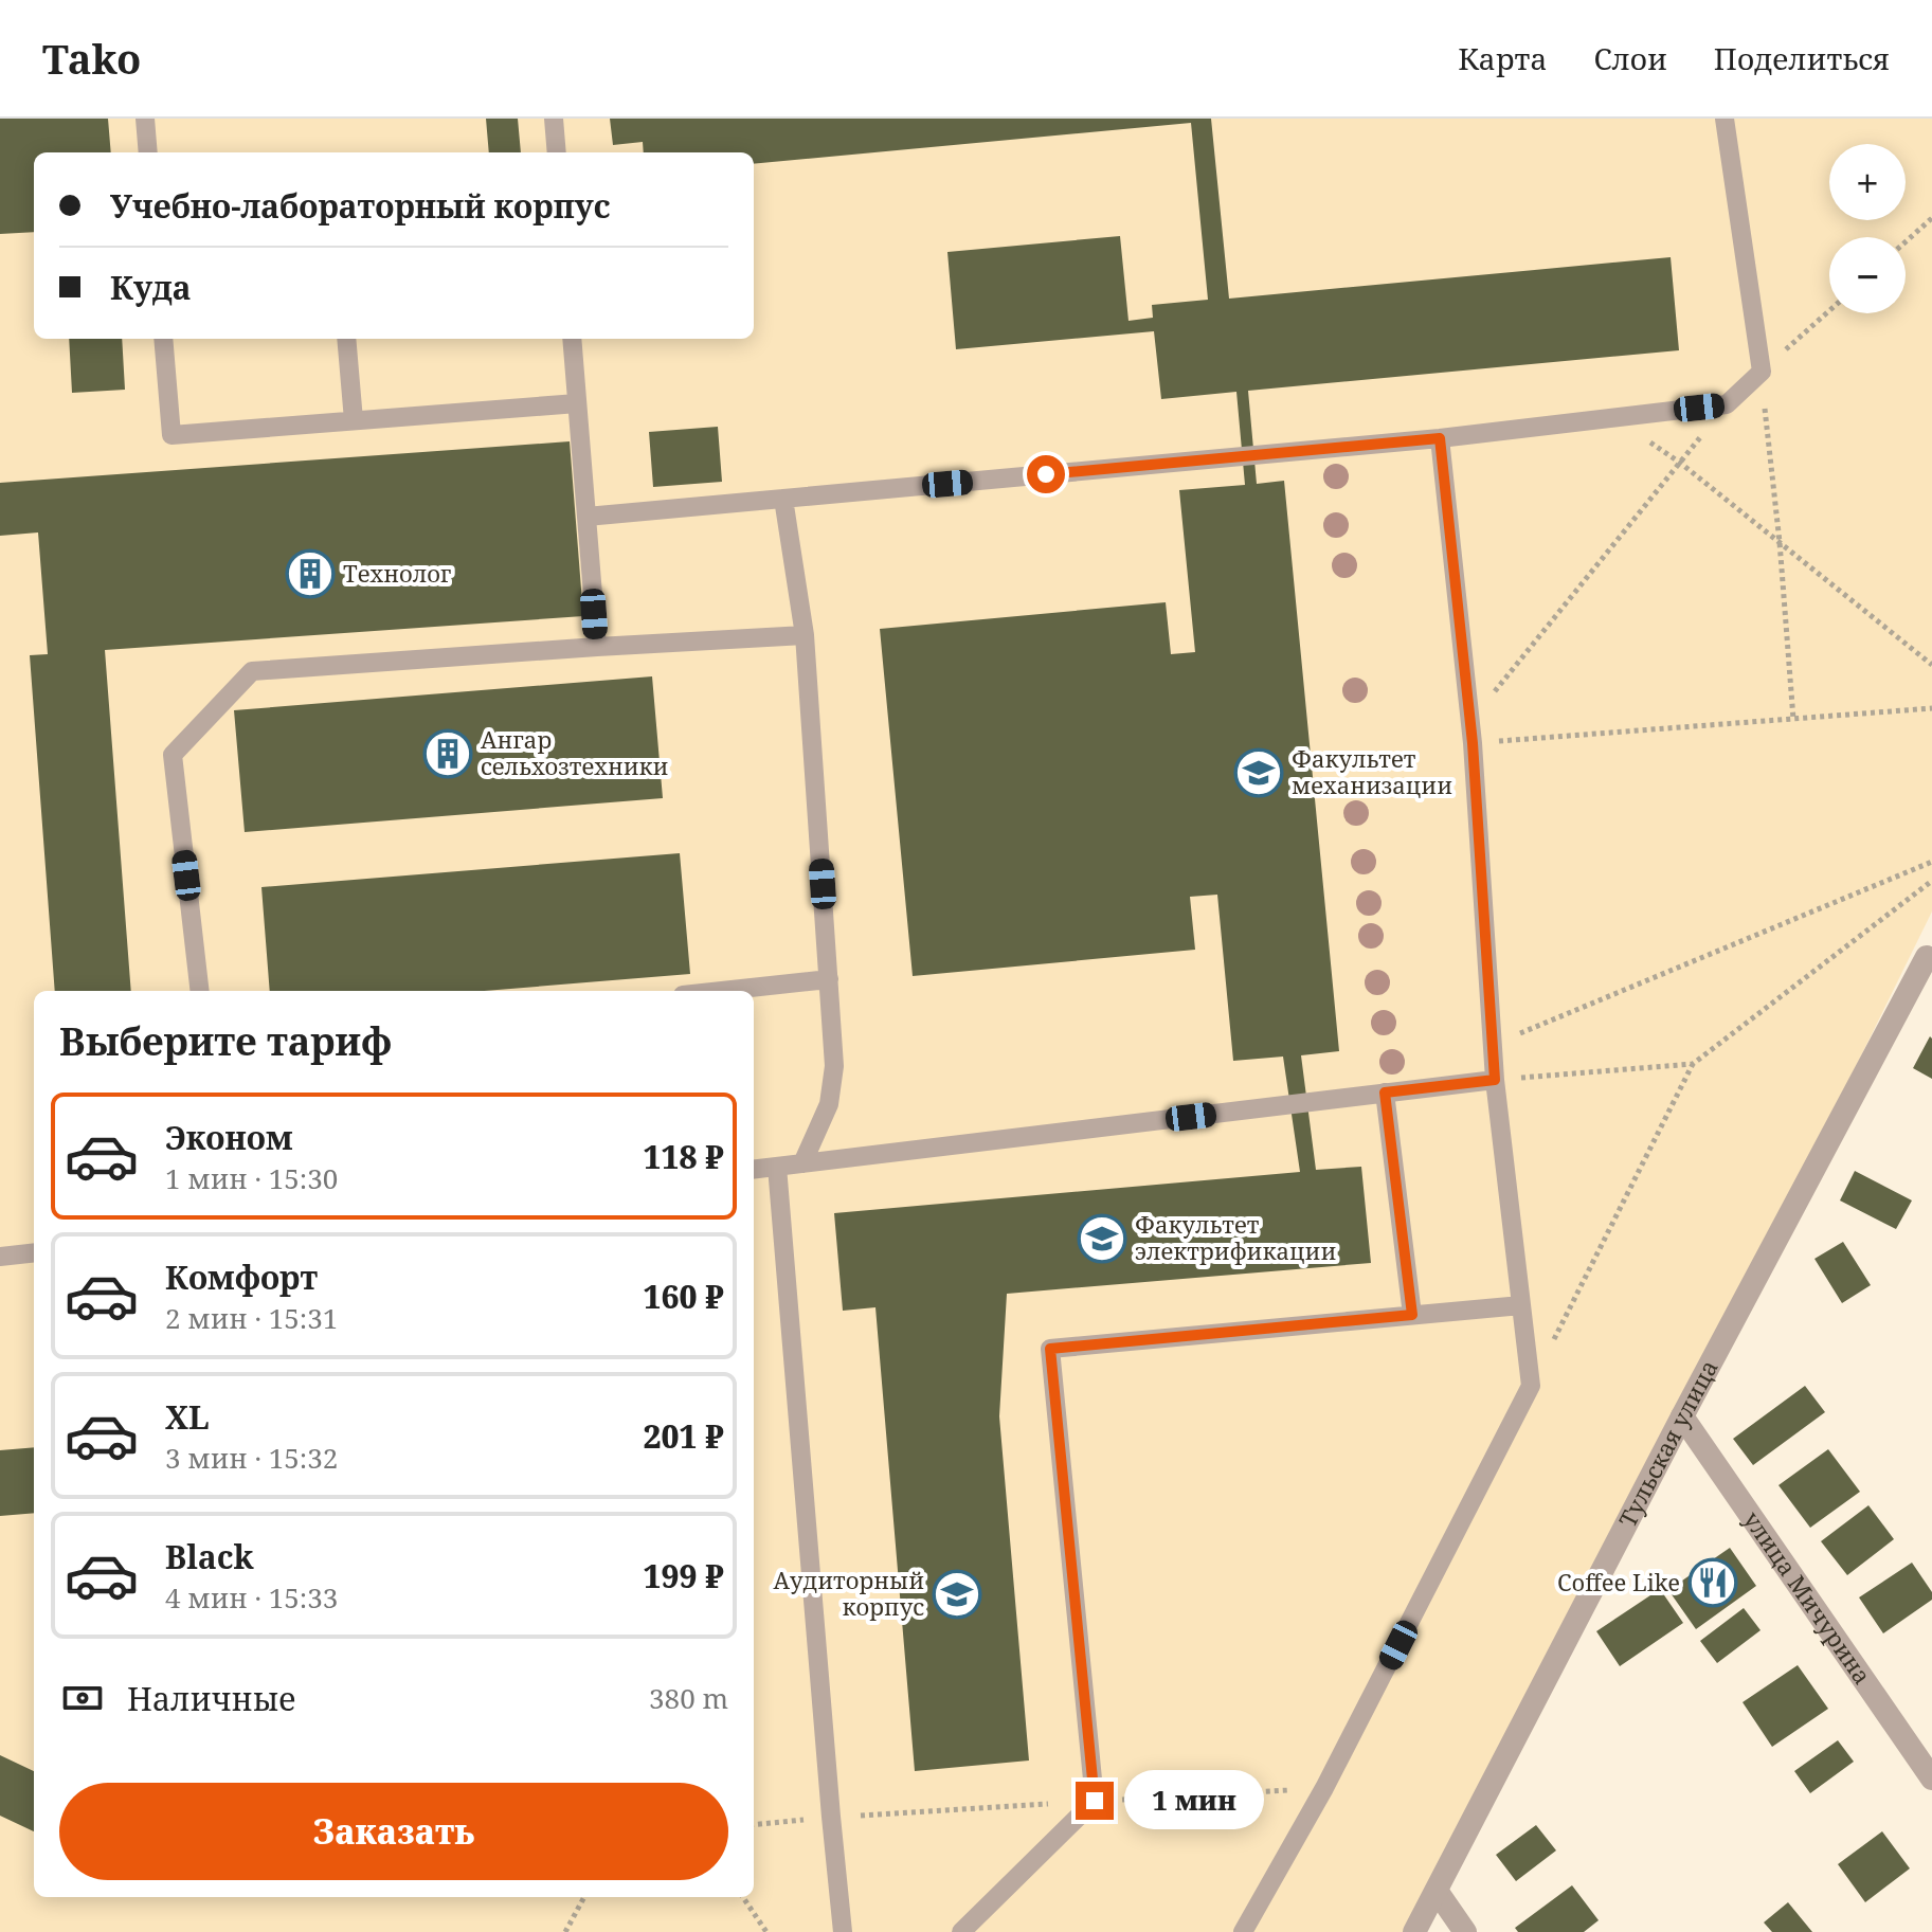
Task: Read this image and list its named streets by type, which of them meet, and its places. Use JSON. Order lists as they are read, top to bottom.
{
  "streets": {
    "street": ["Тульская улица", "улица Мичурина"]
  },
  "crossings": [
    ["Тульская улица", "улица Мичурина"]
  ],
  "places": {
    "building": ["Технолог", "Ангар сельхозтехники"],
    "school or university": ["Факультет механизации", "Факультет электрификации", "Аудиторный корпус"],
    "restaurant": ["Coffee Like"]
  },
  "page": {
    "header": "Tako",
    "nav": ["Карта", "Слои", "Поделиться"],
    "map_buttons": ["+", "−"],
    "banner": ["Учебно-лабораторный корпус", "Куда"],
    "heading": "Выберите тариф",
    "list": [
      {
        "name": "Эконом",
        "note": "1 мин · 15:30",
        "value": "118 ₽"
      },
      {
        "name": "Комфорт",
        "note": "2 мин · 15:31",
        "value": "160 ₽"
      },
      {
        "name": "XL",
        "note": "3 мин · 15:32",
        "value": "201 ₽"
      },
      {
        "name": "Black",
        "note": "4 мин · 15:33",
        "value": "199 ₽"
      }
    ],
    "pay": ["Наличные", "380 m"],
    "buttons": "Заказать",
    "bubble": "1 мин"
  }
}
